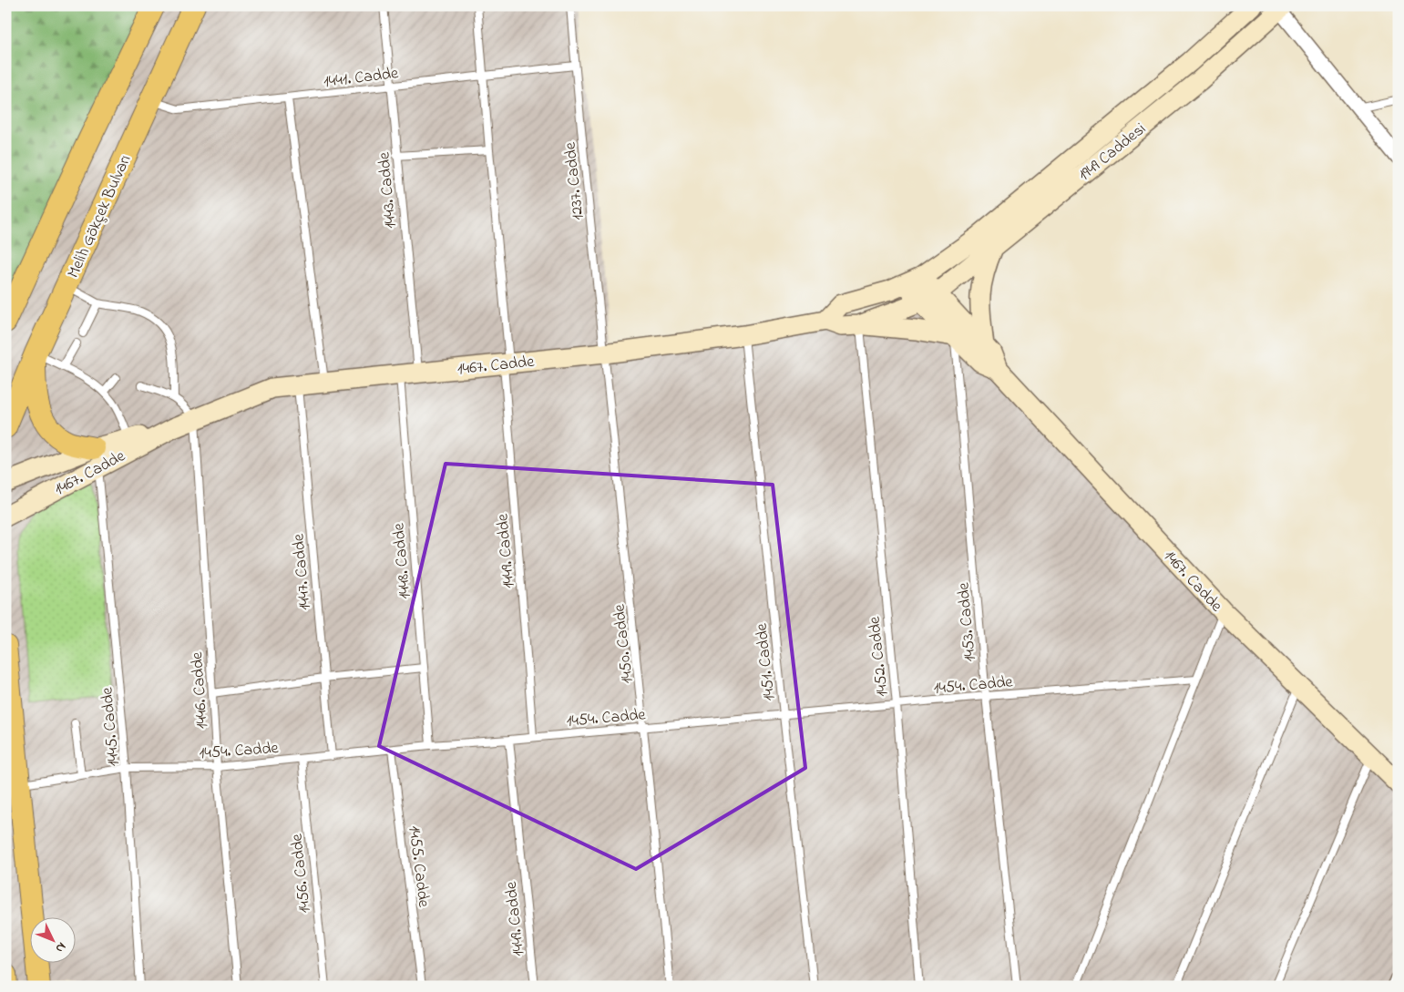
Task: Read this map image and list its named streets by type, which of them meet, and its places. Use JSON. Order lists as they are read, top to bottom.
{
  "streets": {
    "main road": ["Melih Gökçek Bulvarı"],
    "street": ["1949 Caddesi", "1467. Cadde"],
    "lane": [
      "1441. Cadde",
      "1237. Cadde",
      "1443. Cadde",
      "1449. Cadde",
      "1448. Cadde",
      "1447. Cadde",
      "1453. Cadde",
      "1450. Cadde",
      "1452. Cadde",
      "1451. Cadde",
      "1454. Cadde",
      "1446. Cadde",
      "1445. Cadde",
      "1455. Cadde",
      "1456. Cadde"
    ]
  },
  "crossings": [
    ["1441. Cadde", "1237. Cadde"],
    ["1441. Cadde", "1443. Cadde"],
    ["1441. Cadde", "Melih Gökçek Bulvarı"],
    ["1441. Cadde", "1449. Cadde"],
    ["1949 Caddesi", "1467. Cadde"],
    ["1237. Cadde", "1467. Cadde"],
    ["1237. Cadde", "1450. Cadde"],
    ["1443. Cadde", "1467. Cadde"],
    ["1443. Cadde", "1448. Cadde"],
    ["1467. Cadde", "1449. Cadde"],
    ["1467. Cadde", "1448. Cadde"],
    ["1467. Cadde", "1447. Cadde"],
    ["1467. Cadde", "1453. Cadde"],
    ["1467. Cadde", "1450. Cadde"],
    ["1467. Cadde", "1452. Cadde"],
    ["1467. Cadde", "1451. Cadde"],
    ["1467. Cadde", "1446. Cadde"],
    ["1467. Cadde", "1445. Cadde"],
    ["1449. Cadde", "1454. Cadde"],
    ["1448. Cadde", "1454. Cadde"],
    ["1447. Cadde", "1454. Cadde"],
    ["1453. Cadde", "1454. Cadde"],
    ["1450. Cadde", "1454. Cadde"],
    ["1452. Cadde", "1454. Cadde"],
    ["1451. Cadde", "1454. Cadde"],
    ["1454. Cadde", "1446. Cadde"],
    ["1454. Cadde", "1445. Cadde"],
    ["1454. Cadde", "1455. Cadde"],
    ["1454. Cadde", "1456. Cadde"]
  ],
  "north": "bottom right"
}
